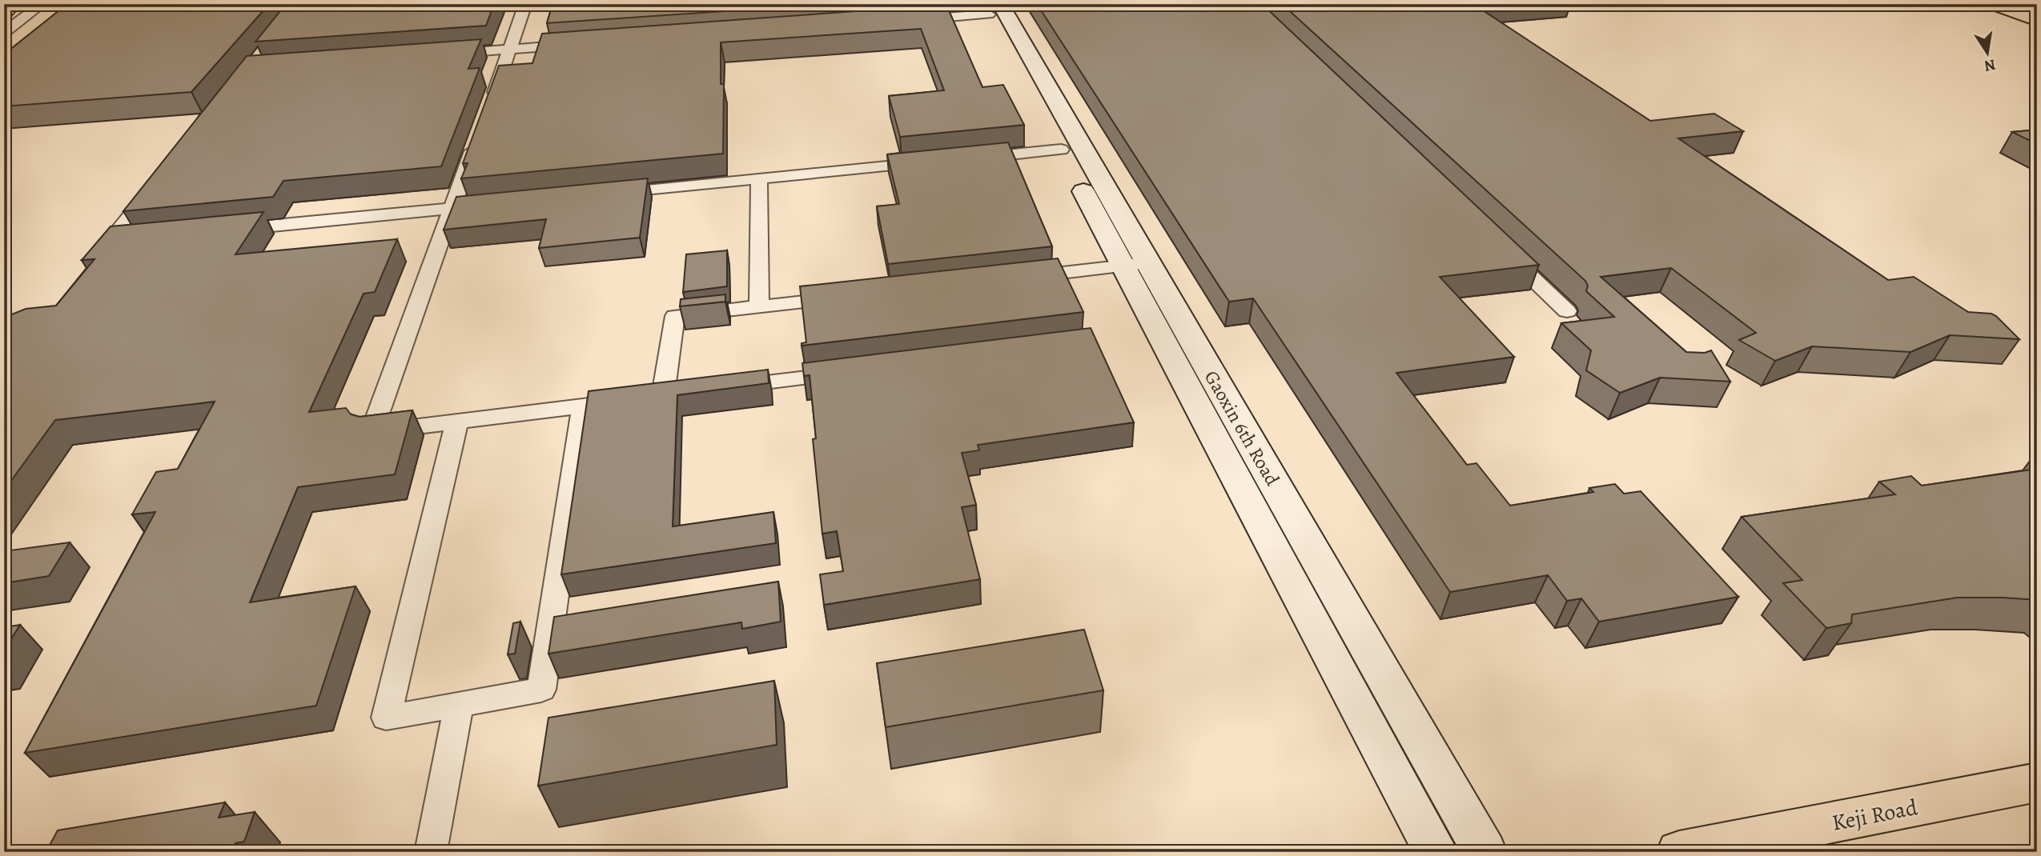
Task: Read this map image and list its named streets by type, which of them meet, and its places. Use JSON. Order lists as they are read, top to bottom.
{
  "streets": {
    "main road": ["Keji Road"],
    "street": ["Gaoxin 6th Road"]
  },
  "north": "bottom"
}
